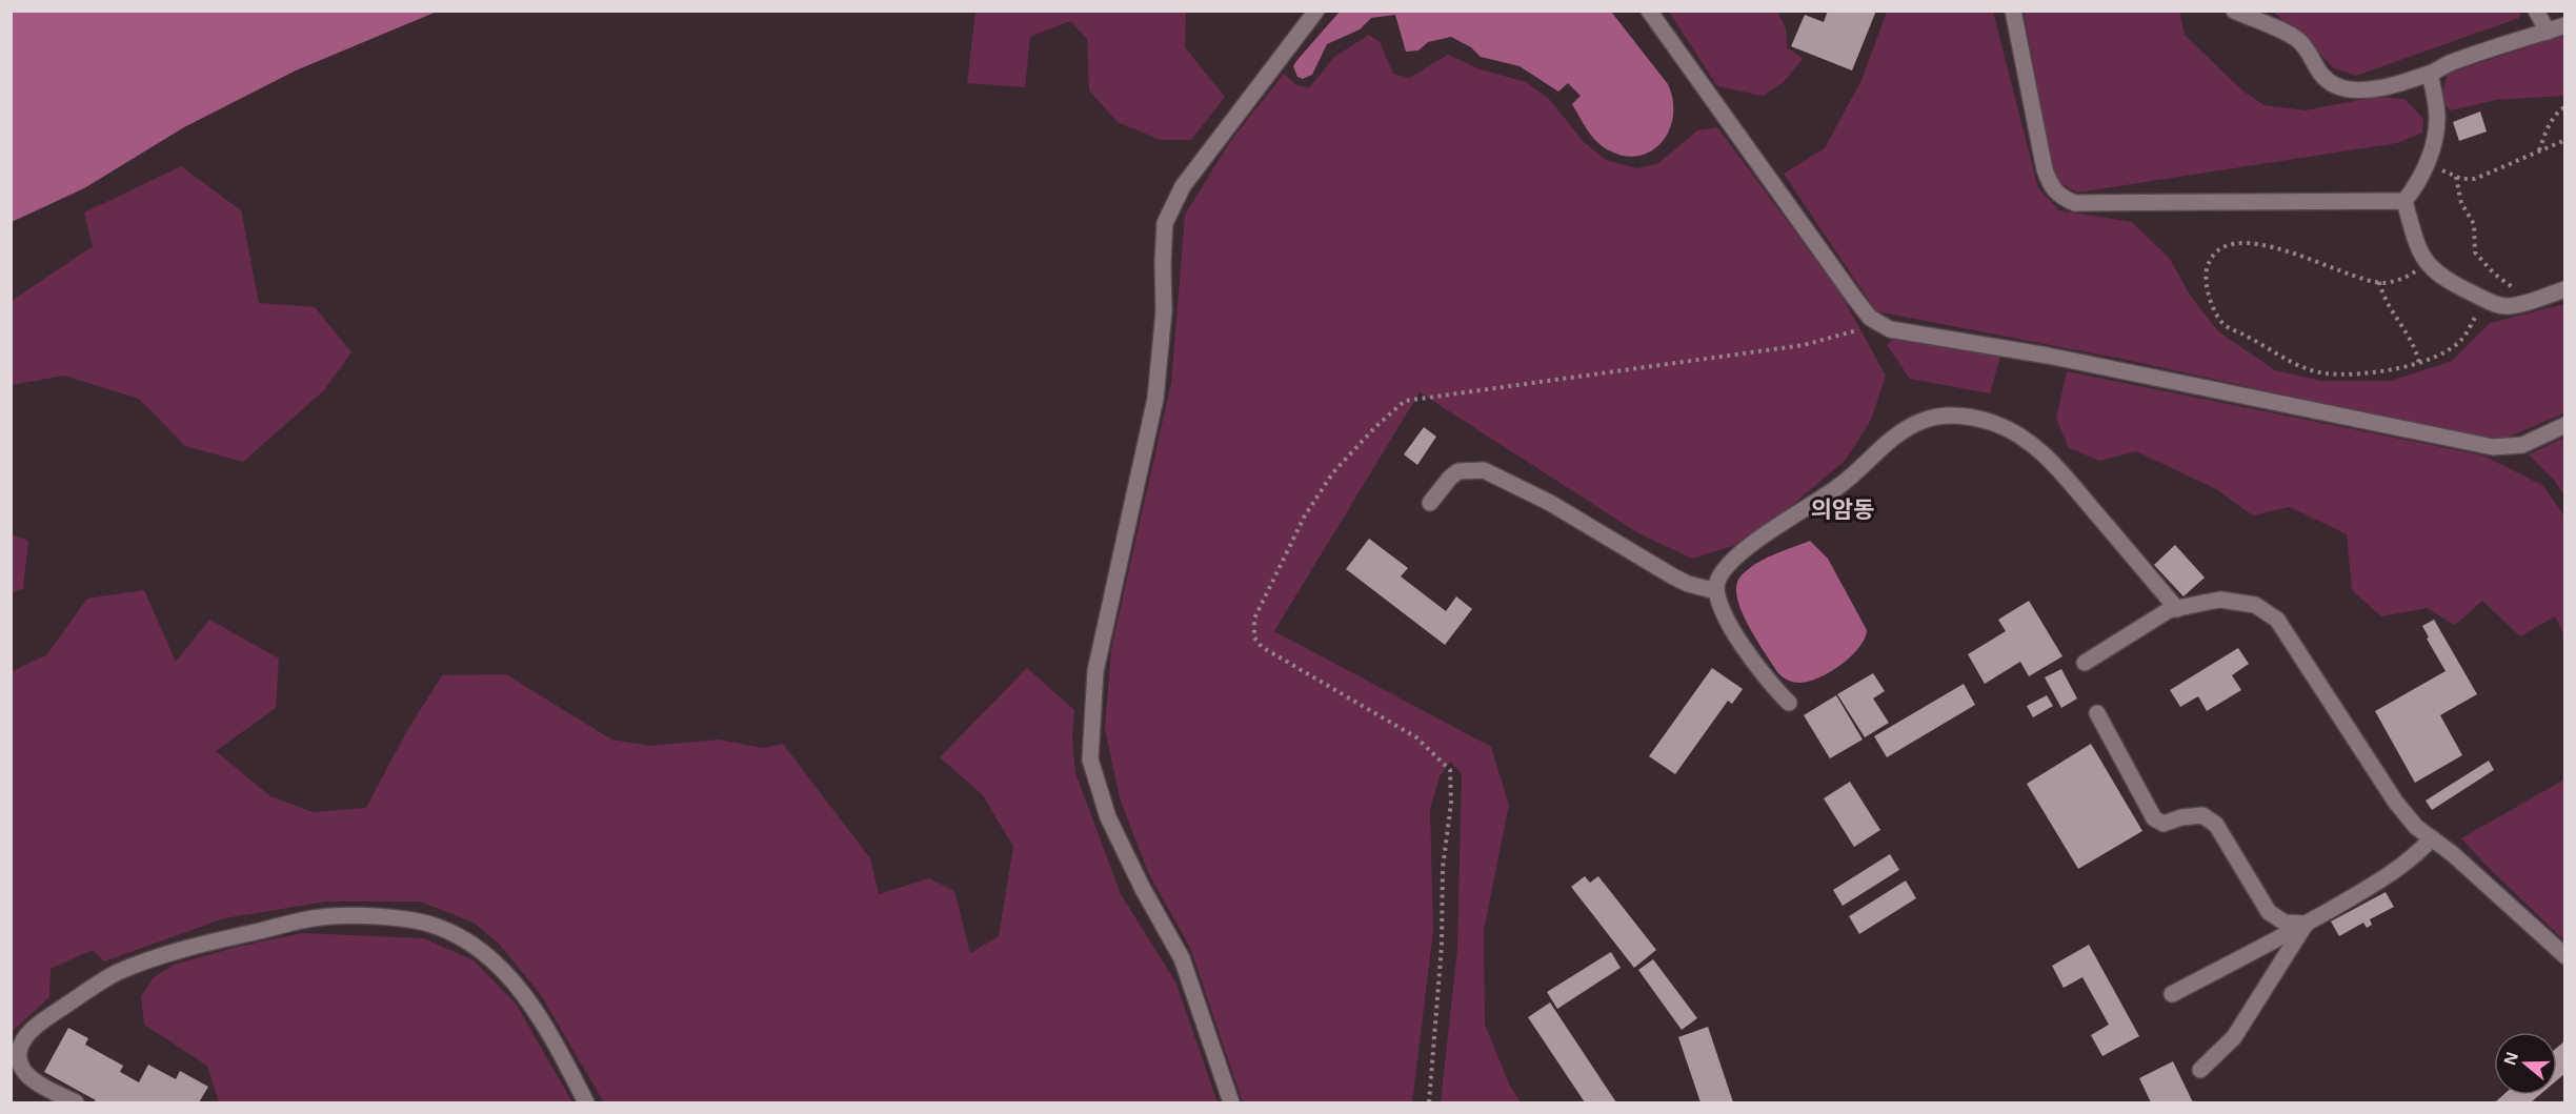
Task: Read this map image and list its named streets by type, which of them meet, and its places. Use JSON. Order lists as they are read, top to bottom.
{
  "districts": ["의암동"],
  "north": "left"
}
